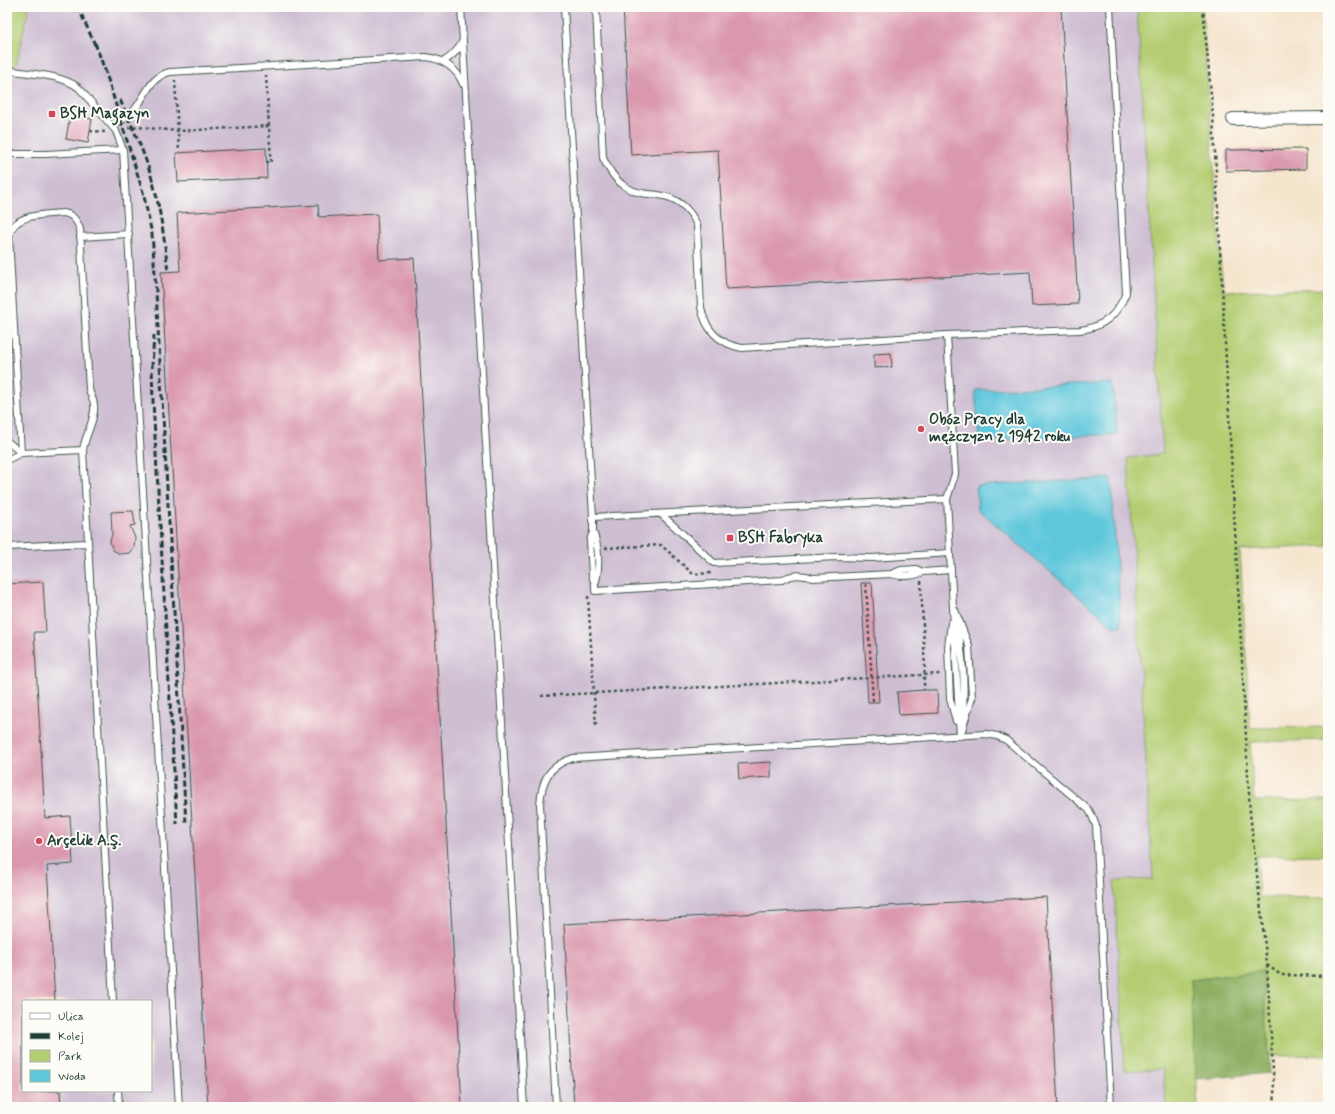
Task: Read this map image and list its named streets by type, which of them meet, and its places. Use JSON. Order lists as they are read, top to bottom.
{
  "places": {
    "transit": ["BSH Magazyn", "BSH Fabryka"],
    "other": ["Obóz Pracy dla mężczyzn z 1942 roku", "Arçelik A.Ş."]
  },
  "legend": [
    "Ulica",
    "Kolej",
    "Park",
    "Woda"
  ]
}
